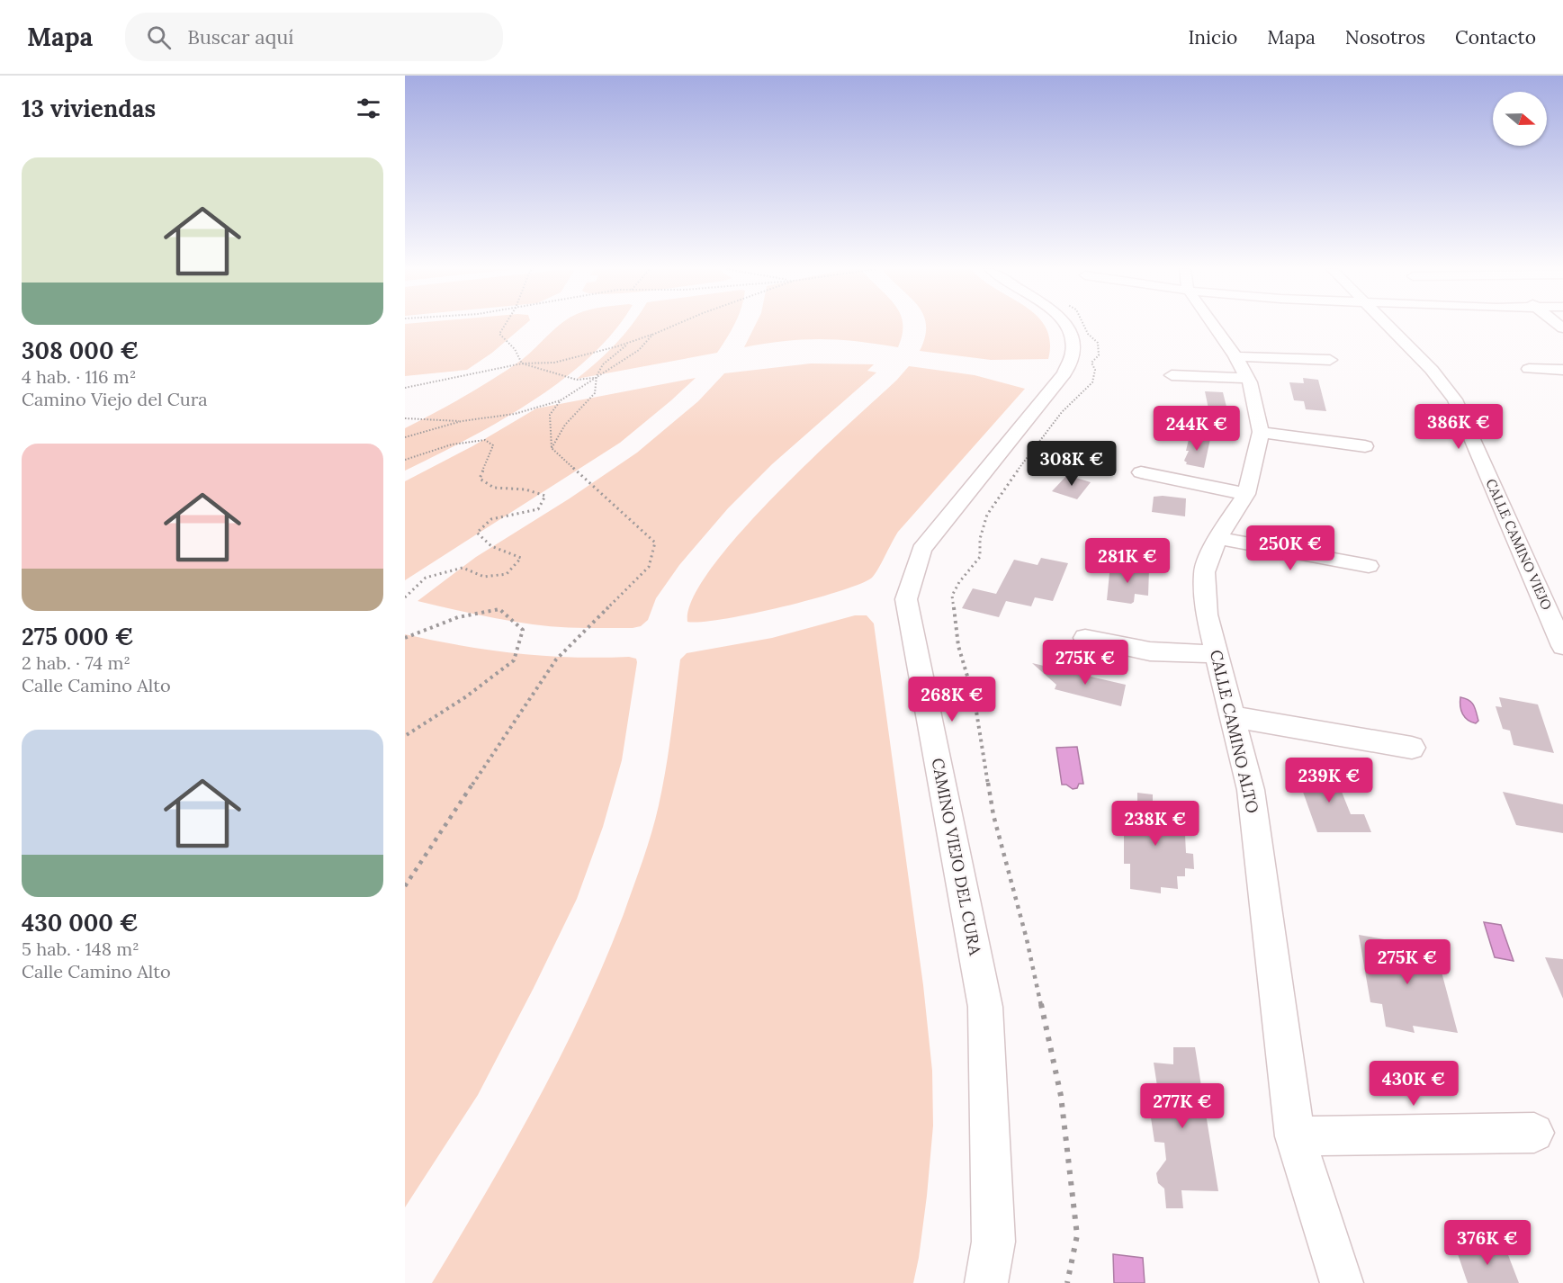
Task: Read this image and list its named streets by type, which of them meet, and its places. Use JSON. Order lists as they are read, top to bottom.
{
  "streets": {
    "street": ["CALLE CAMINO VIEJO", "CALLE CAMINO ALTO", "CAMINO VIEJO DEL CURA"]
  },
  "north": "right",
  "page": {
    "header": "Mapa",
    "search": "Buscar aquí",
    "nav": [
      "Inicio",
      "Mapa",
      "Nosotros",
      "Contacto"
    ],
    "heading": "13 viviendas",
    "list": [
      {
        "name": "308 000 €",
        "note": "4 hab. · 116 m² · Camino Viejo del Cura"
      },
      {
        "name": "275 000 €",
        "note": "2 hab. · 74 m² · Calle Camino Alto"
      },
      {
        "name": "430 000 €",
        "note": "5 hab. · 148 m² · Calle Camino Alto"
      }
    ],
    "price": [
      "386K €",
      "244K €",
      "308K €",
      "250K €",
      "281K €",
      "275K €",
      "268K €",
      "239K €",
      "238K €",
      "275K €",
      "430K €",
      "277K €",
      "376K €"
    ]
  }
}
